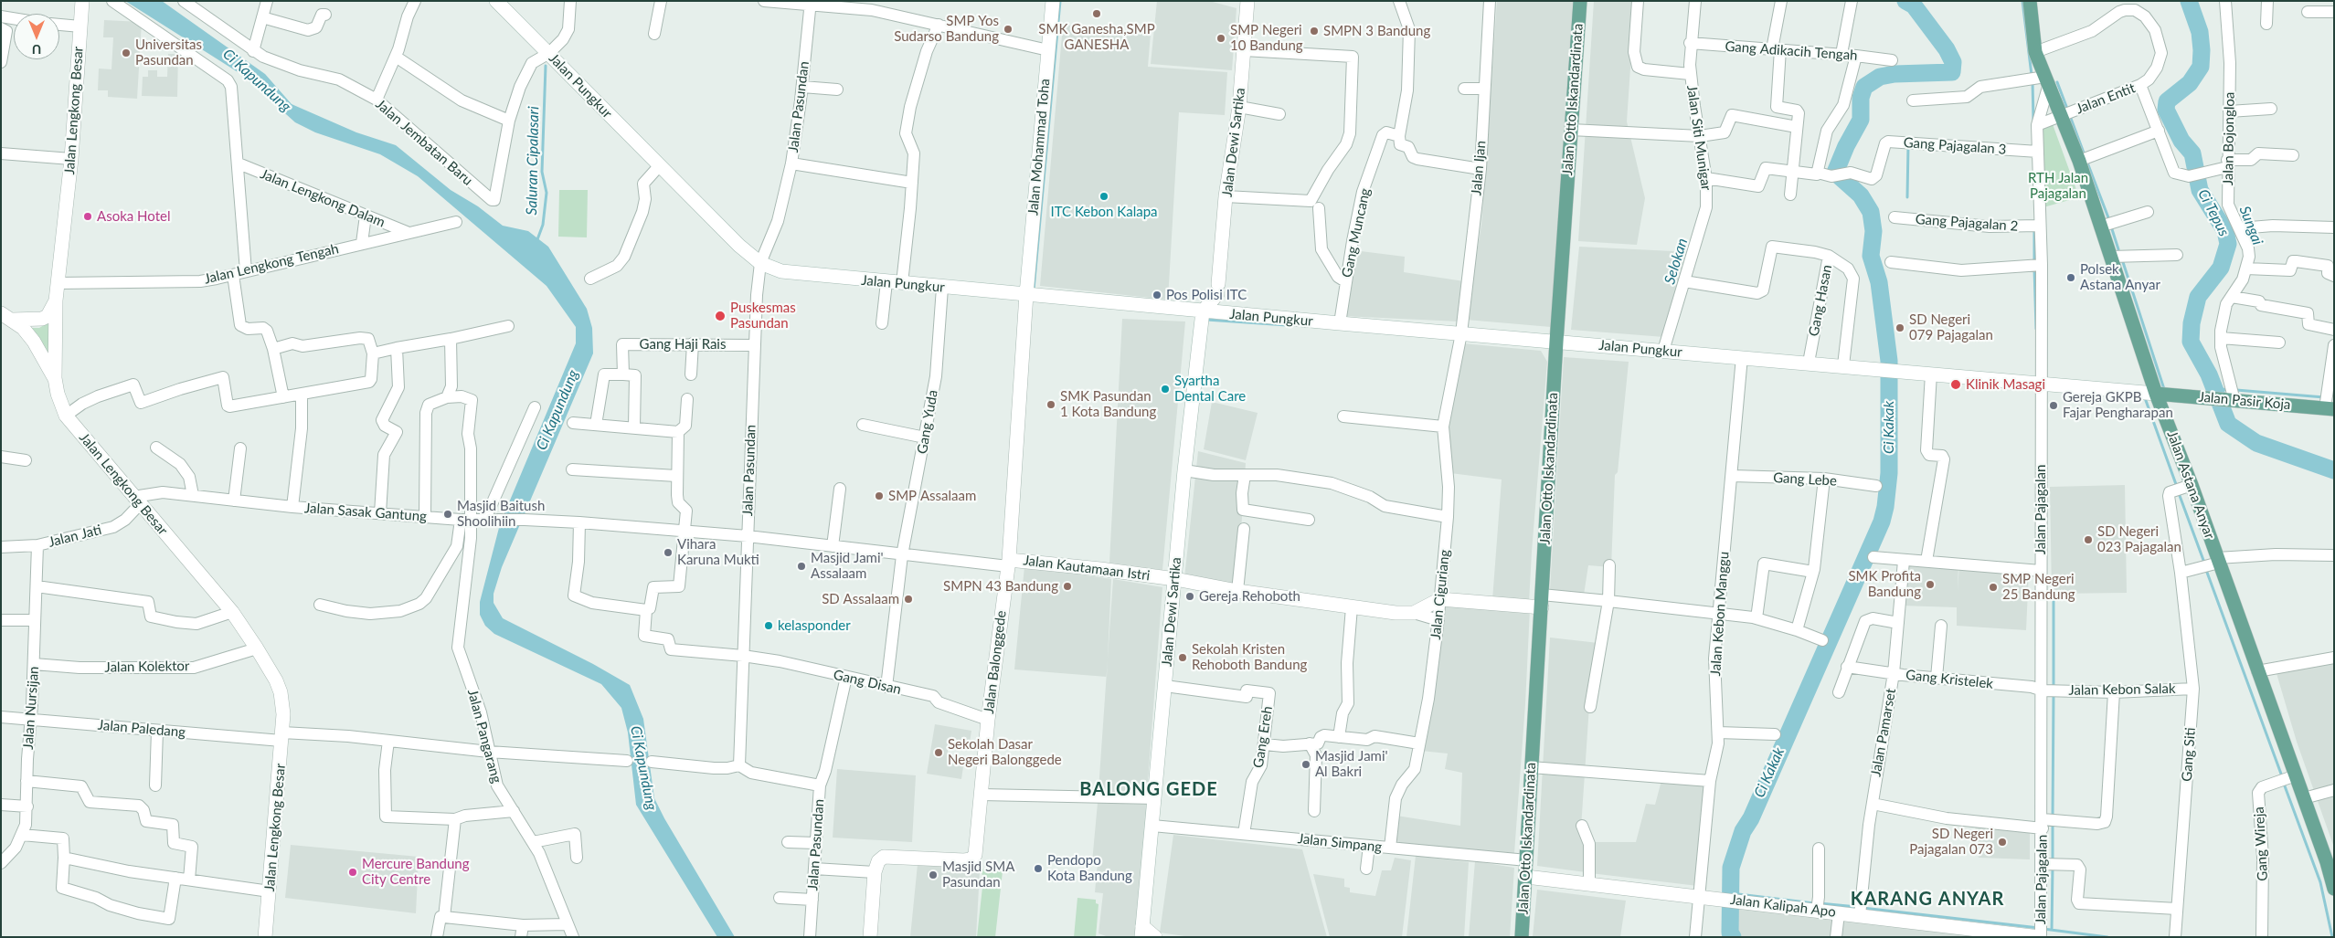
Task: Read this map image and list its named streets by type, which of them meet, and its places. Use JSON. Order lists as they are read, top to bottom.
{
  "streets": {
    "main road": ["Jalan Otto Iskandardinata", "Jalan Pasir Koja", "Jalan Astana Anyar"],
    "street": [
      "Gang Adikacih Tengah",
      "Jalan Pungkur",
      "Jalan Entit",
      "Jalan Pasundan",
      "Jalan Lengkong Besar",
      "Jalan Siti Munigar",
      "Jalan Bojongloa",
      "Jalan Jembatan Baru",
      "Jalan Dewi Sartika",
      "Gang Pajagalan 3",
      "Jalan Mohammad Toha",
      "Jalan Ijan",
      "Jalan Lengkong Dalam",
      "Gang Pajagalan 2",
      "Gang Muncang",
      "Jalan Lengkong Tengah",
      "Gang Hasan",
      "Gang Haji Rais",
      "Gang Yuda",
      "Gang Lebe",
      "Jalan Pajagalan",
      "Jalan Sasak Gantung",
      "Jalan Jati",
      "Jalan Kautamaan Istri",
      "Jalan Ciguriang",
      "Jalan Kebon Manggu",
      "Jalan Balonggede",
      "Jalan Kolektor",
      "Gang Kristelek",
      "Gang Disan",
      "Jalan Kebon Salak",
      "Jalan Nursijan",
      "Jalan Paledang",
      "Jalan Pamarset",
      "Jalan Pangarang",
      "Gang Ereh",
      "Gang Siti",
      "Jalan Simpang",
      "Gang Wireja",
      "Jalan Kalipah Apo"
    ]
  },
  "crossings": [
    ["Gang Adikacih Tengah", "Jalan Siti Munigar"],
    ["Jalan Pungkur", "Jalan Otto Iskandardinata"],
    ["Jalan Pungkur", "Jalan Pasundan"],
    ["Jalan Pungkur", "Jalan Siti Munigar"],
    ["Jalan Pungkur", "Jalan Jembatan Baru"],
    ["Jalan Pungkur", "Jalan Dewi Sartika"],
    ["Jalan Pungkur", "Jalan Mohammad Toha"],
    ["Jalan Pungkur", "Jalan Ijan"],
    ["Jalan Pungkur", "Gang Muncang"],
    ["Jalan Pungkur", "Gang Hasan"],
    ["Jalan Pungkur", "Jalan Pasir Koja"],
    ["Jalan Pungkur", "Gang Yuda"],
    ["Jalan Pungkur", "Jalan Astana Anyar"],
    ["Jalan Pungkur", "Jalan Pajagalan"],
    ["Jalan Pungkur", "Jalan Ciguriang"],
    ["Jalan Pungkur", "Jalan Kebon Manggu"],
    ["Jalan Pungkur", "Jalan Balonggede"],
    ["Jalan Entit", "Jalan Astana Anyar"],
    ["Jalan Entit", "Jalan Pajagalan"],
    ["Jalan Otto Iskandardinata", "Jalan Simpang"],
    ["Jalan Otto Iskandardinata", "Jalan Kalipah Apo"],
    ["Jalan Pasundan", "Gang Haji Rais"],
    ["Jalan Pasundan", "Jalan Sasak Gantung"],
    ["Jalan Pasundan", "Gang Disan"],
    ["Jalan Lengkong Besar", "Jalan Lengkong Tengah"],
    ["Jalan Lengkong Besar", "Jalan Sasak Gantung"],
    ["Jalan Lengkong Besar", "Jalan Jati"],
    ["Jalan Lengkong Besar", "Jalan Kolektor"],
    ["Jalan Lengkong Besar", "Jalan Paledang"],
    ["Jalan Siti Munigar", "Gang Pajagalan 3"],
    ["Jalan Siti Munigar", "Gang Hasan"],
    ["Jalan Bojongloa", "Jalan Pasir Koja"],
    ["Jalan Dewi Sartika", "Jalan Kautamaan Istri"],
    ["Jalan Dewi Sartika", "Gang Ereh"],
    ["Jalan Dewi Sartika", "Jalan Simpang"],
    ["Gang Pajagalan 3", "Jalan Pajagalan"],
    ["Jalan Mohammad Toha", "Jalan Balonggede"],
    ["Jalan Ijan", "Jalan Ciguriang"],
    ["Jalan Lengkong Dalam", "Jalan Lengkong Tengah"],
    ["Gang Pajagalan 2", "Jalan Pajagalan"],
    ["Jalan Pasir Koja", "Jalan Astana Anyar"],
    ["Gang Yuda", "Jalan Sasak Gantung"],
    ["Gang Yuda", "Gang Disan"],
    ["Gang Lebe", "Jalan Kebon Manggu"],
    ["Jalan Astana Anyar", "Jalan Pajagalan"],
    ["Jalan Astana Anyar", "Gang Siti"],
    ["Jalan Astana Anyar", "Gang Wireja"],
    ["Jalan Pajagalan", "Gang Kristelek"],
    ["Jalan Pajagalan", "Jalan Kebon Salak"],
    ["Jalan Pajagalan", "Jalan Kalipah Apo"],
    ["Jalan Sasak Gantung", "Jalan Jati"],
    ["Jalan Sasak Gantung", "Jalan Kautamaan Istri"],
    ["Jalan Sasak Gantung", "Jalan Balonggede"],
    ["Jalan Sasak Gantung", "Jalan Pangarang"],
    ["Jalan Jati", "Jalan Nursijan"],
    ["Jalan Kautamaan Istri", "Jalan Ciguriang"],
    ["Jalan Kautamaan Istri", "Jalan Balonggede"],
    ["Jalan Ciguriang", "Jalan Simpang"],
    ["Jalan Kebon Manggu", "Jalan Kalipah Apo"],
    ["Jalan Balonggede", "Gang Disan"],
    ["Jalan Kolektor", "Jalan Nursijan"],
    ["Gang Kristelek", "Jalan Kebon Salak"],
    ["Gang Kristelek", "Jalan Pamarset"],
    ["Jalan Kebon Salak", "Gang Siti"],
    ["Jalan Nursijan", "Jalan Paledang"],
    ["Jalan Paledang", "Jalan Pangarang"],
    ["Jalan Pamarset", "Jalan Kalipah Apo"],
    ["Gang Ereh", "Jalan Simpang"]
  ],
  "districts": ["BALONG GEDE", "KARANG ANYAR"],
  "water": [
    "Ci Kapundung",
    "Saluran Cipalasari",
    "Ci Tepus",
    "Sungai",
    "Selokan",
    "Ci Kakak"
  ],
  "parks": ["RTH Jalan Pajagalan"],
  "places": [
    "SMK Ganesha,SMP GANESHA",
    "SMP Yos Sudarso Bandung",
    "SMPN 3 Bandung",
    "SMP Negeri 10 Bandung",
    "Universitas Pasundan",
    "ITC Kebon Kalapa",
    "Asoka Hotel",
    "Polsek Astana Anyar",
    "Pos Polisi ITC",
    "Puskesmas Pasundan",
    "SD Negeri 079 Pajagalan",
    "Klinik Masagi",
    "Syartha Dental Care",
    "SMK Pasundan 1 Kota Bandung",
    "Gereja GKPB Fajar Pengharapan",
    "SMP Assalaam",
    "Masjid Baitush Shoolihiin",
    "SD Negeri 023 Pajagalan",
    "Vihara Karuna Mukti",
    "Masjid Jami' Assalaam",
    "SMK Profita Bandung",
    "SMPN 43 Bandung",
    "SMP Negeri 25 Bandung",
    "Gereja Rehoboth",
    "SD Assalaam",
    "kelasponder",
    "Sekolah Kristen Rehoboth Bandung",
    "Sekolah Dasar Negeri Balonggede",
    "Masjid Jami' Al Bakri",
    "SD Negeri Pajagalan 073",
    "Pendopo Kota Bandung",
    "Mercure Bandung City Centre",
    "Masjid SMA Pasundan"
  ],
  "north": "bottom"
}
